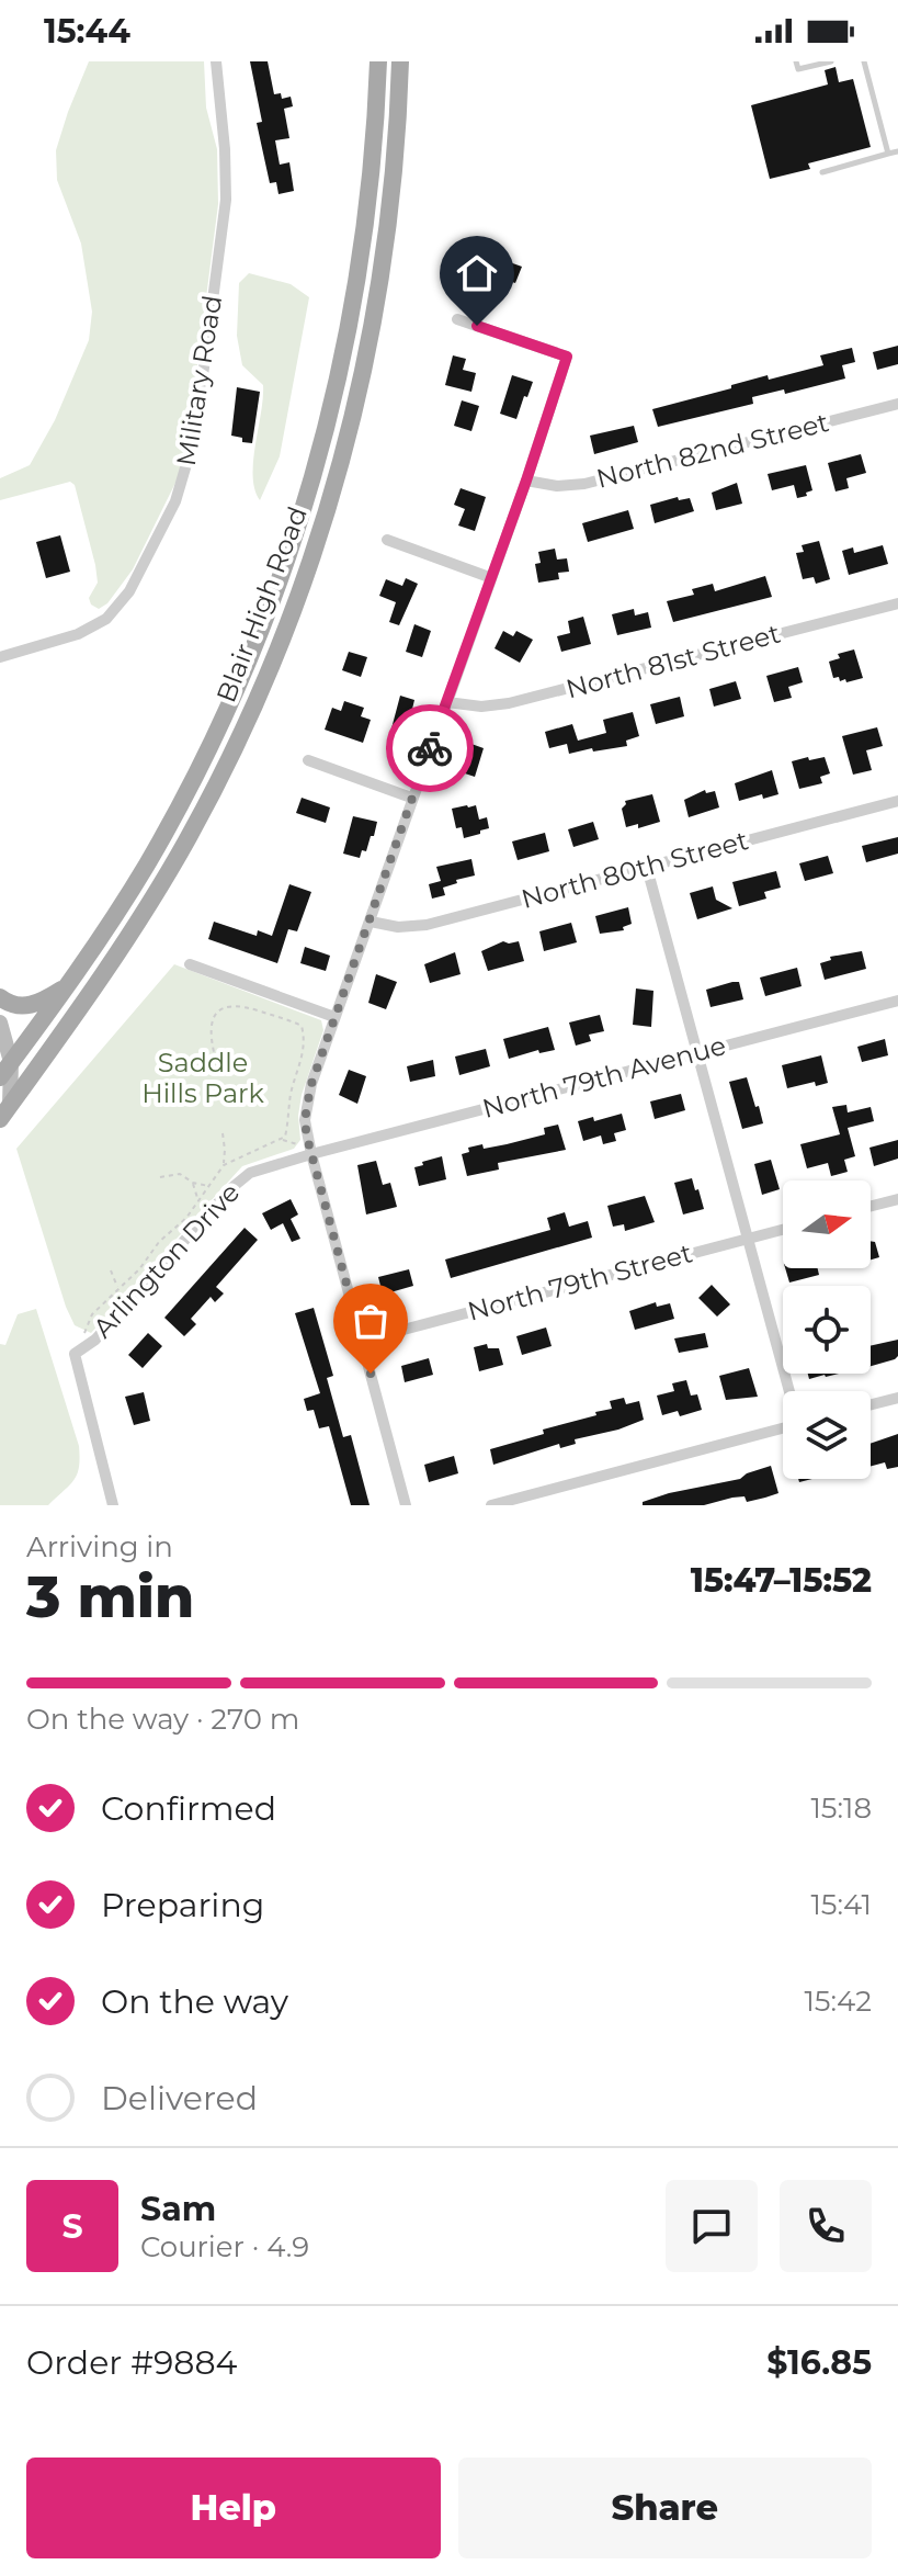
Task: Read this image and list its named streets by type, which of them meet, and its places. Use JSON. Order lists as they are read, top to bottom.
{
  "streets": {
    "main road": ["Blair High Road"],
    "street": [
      "Military Road",
      "North 82nd Street",
      "North 81st Street",
      "North 80th Street",
      "North 79th Avenue",
      "Arlington Drive",
      "North 79th Street"
    ]
  },
  "crossings": [
    ["North 79th Avenue", "Arlington Drive"]
  ],
  "parks": ["Saddle Hills Park"],
  "north": "right",
  "page": {
    "status": "15:44",
    "heading": ["3 min", "Arriving in", "15:47–15:52"],
    "panel": [
      "Sam",
      "Courier · 4.9",
      "Order #9884",
      "$16.85"
    ],
    "bar": "On the way · 270 m",
    "list": [
      ["Confirmed", "15:18"],
      ["Preparing", "15:41"],
      ["On the way", "15:42"],
      "Delivered"
    ],
    "round": "S",
    "buttons": ["Help", "Share"]
  }
}
